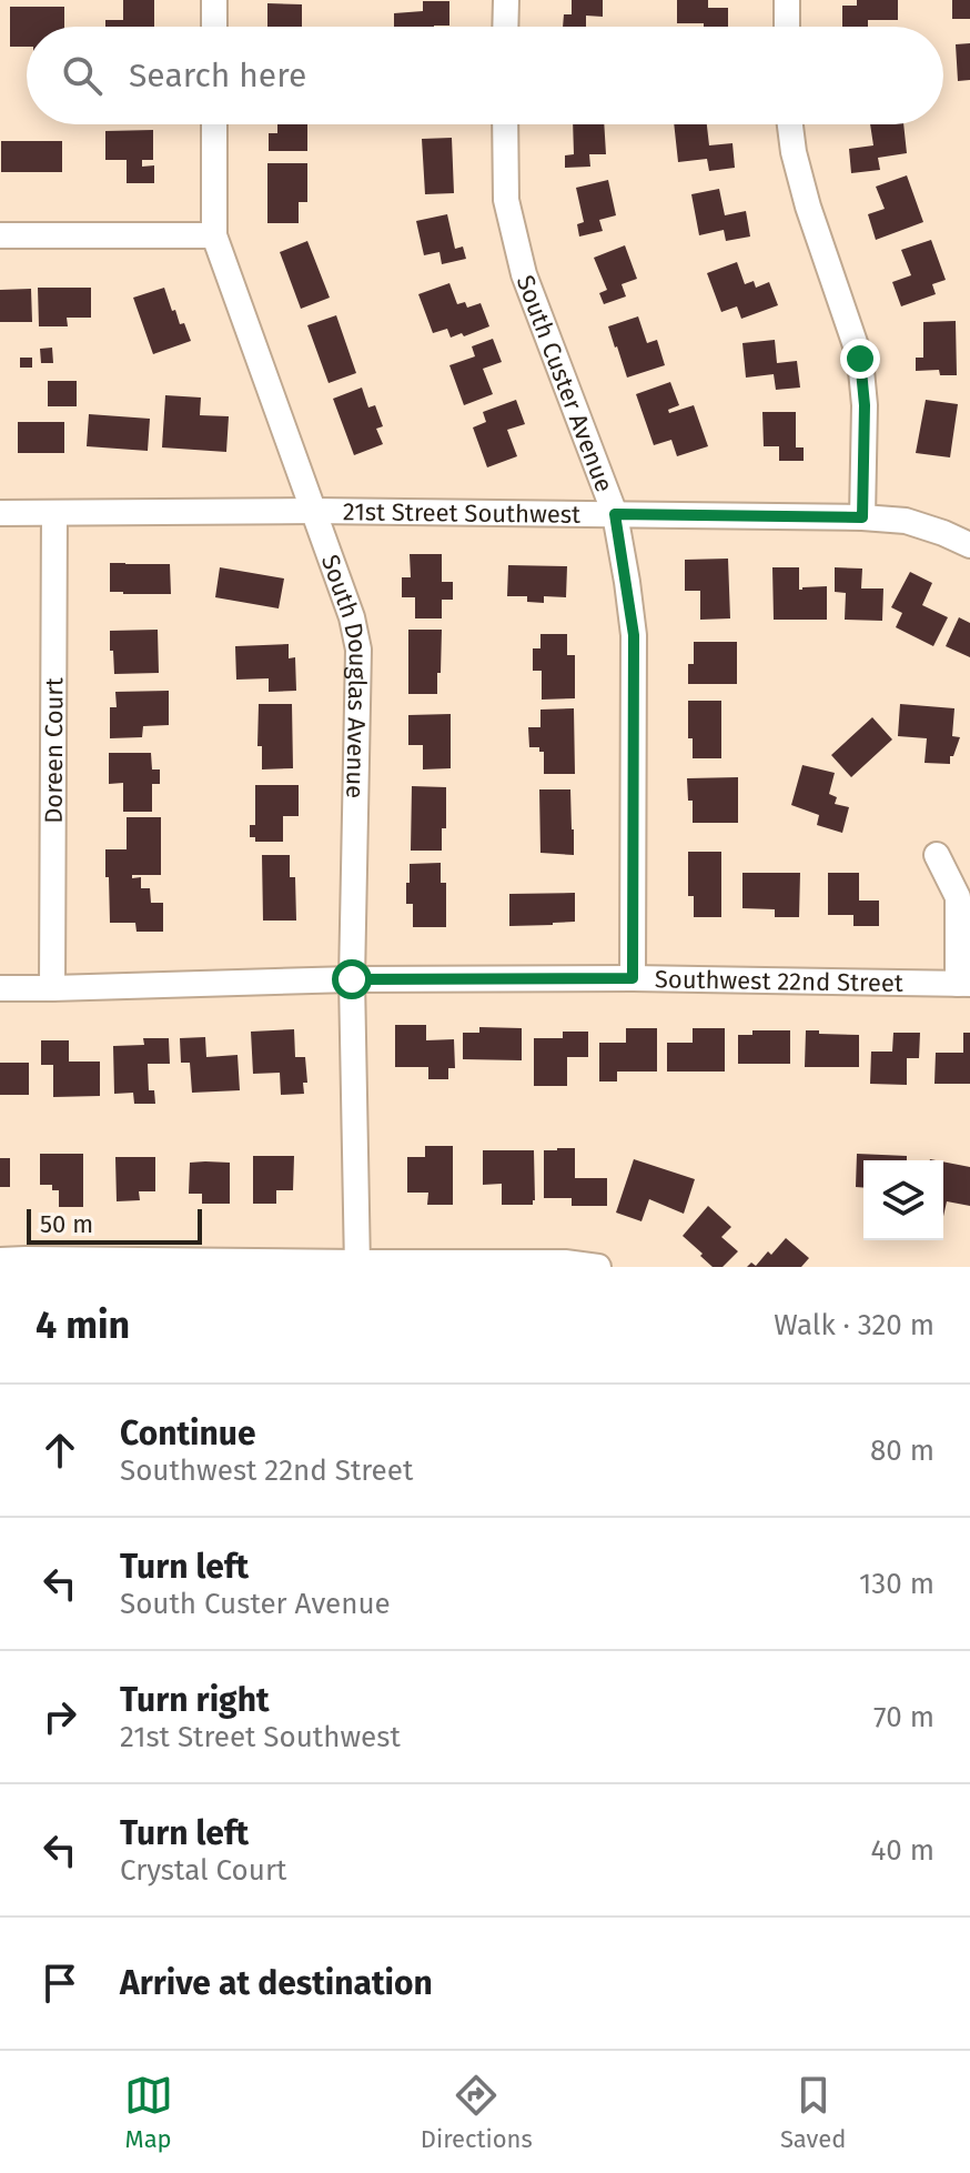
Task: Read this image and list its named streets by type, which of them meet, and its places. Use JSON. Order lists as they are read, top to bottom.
{
  "streets": {
    "street": [
      "South Custer Avenue",
      "21st Street Southwest",
      "South Douglas Avenue",
      "Doreen Court",
      "Southwest 22nd Street"
    ]
  },
  "crossings": [
    ["South Custer Avenue", "21st Street Southwest"],
    ["South Custer Avenue", "Southwest 22nd Street"],
    ["21st Street Southwest", "South Douglas Avenue"],
    ["21st Street Southwest", "Doreen Court"],
    ["South Douglas Avenue", "Southwest 22nd Street"],
    ["Doreen Court", "Southwest 22nd Street"]
  ],
  "scale_bar": "50 m",
  "page": {
    "search": "Search here",
    "scale": "50 m",
    "heading": ["4 min", "Walk · 320 m"],
    "list": [
      ["Continue", "Southwest 22nd Street", "80 m"],
      ["Turn left", "South Custer Avenue", "130 m"],
      ["Turn right", "21st Street Southwest", "70 m"],
      ["Turn left", "Crystal Court", "40 m"],
      "Arrive at destination"
    ],
    "nav": ["Map", "Directions", "Saved"]
  }
}
